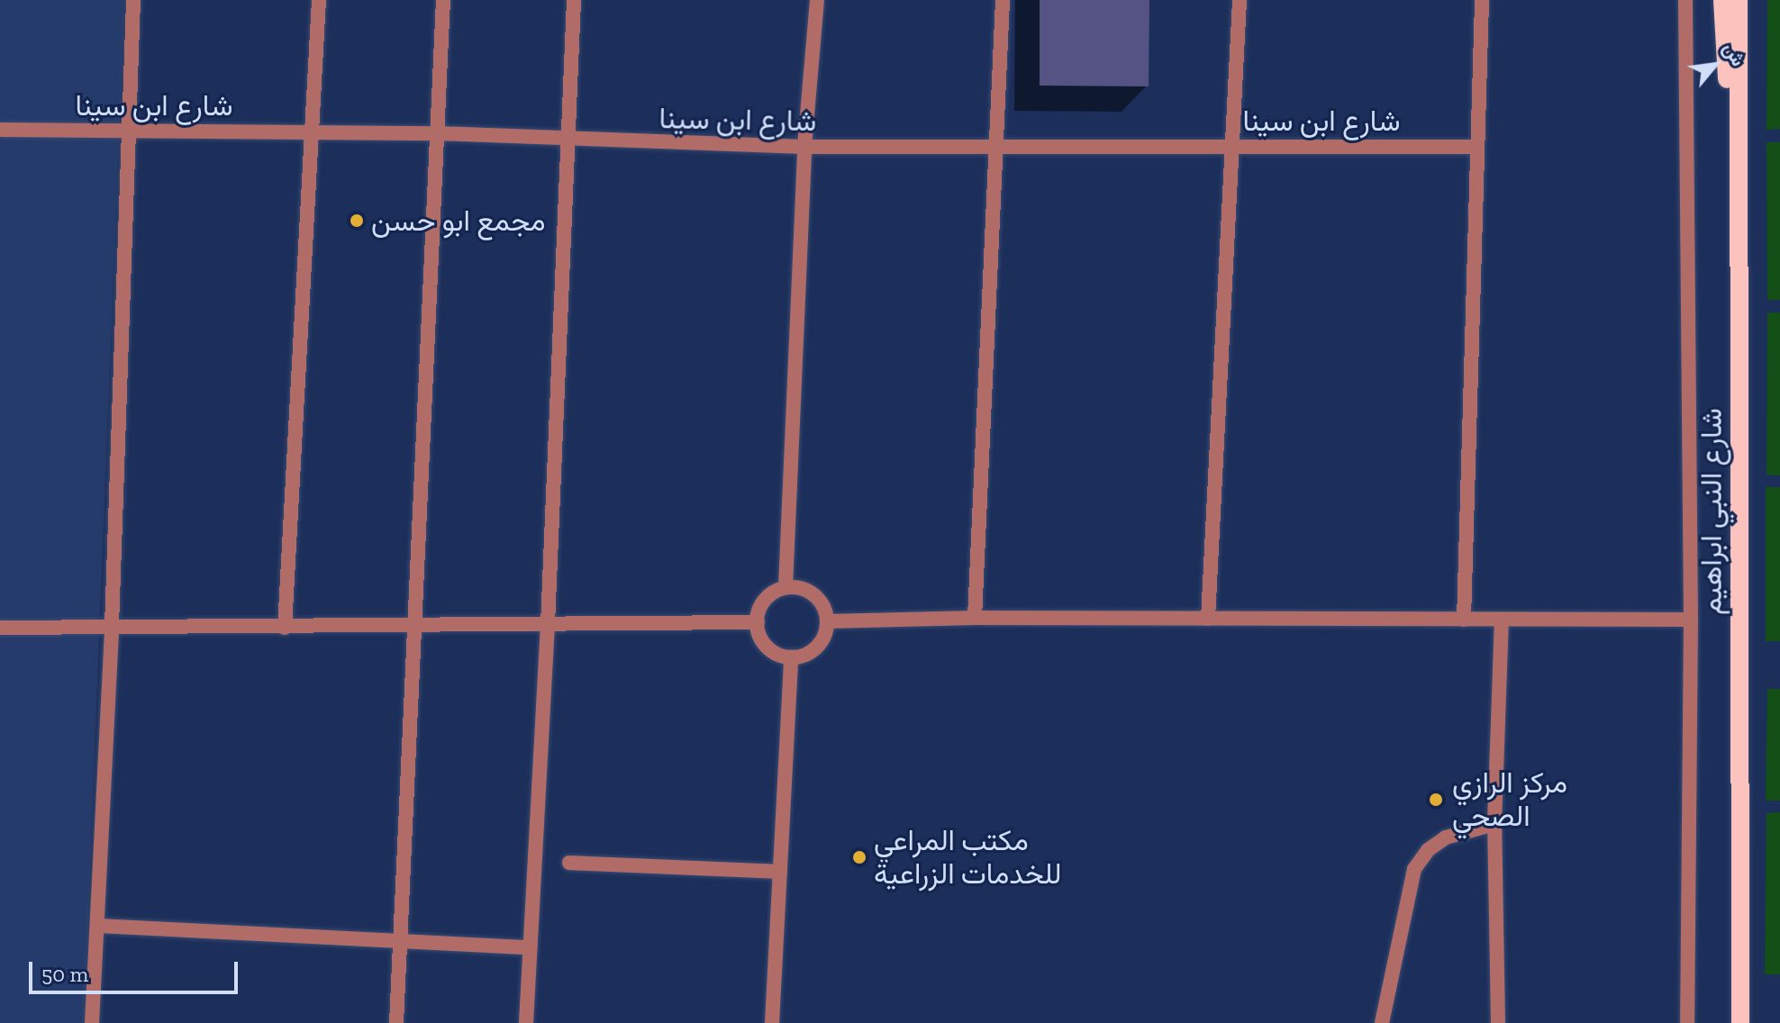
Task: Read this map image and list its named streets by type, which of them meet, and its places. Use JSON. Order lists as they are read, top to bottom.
{
  "streets": {
    "main road": ["شارع النبي ابراهيم"],
    "street": ["شارع ابن سينا"]
  },
  "places": ["مجمع ابو حسن", "مركز الرازي الصحي", "مكتب المراعي للخدمات الزراعية"],
  "scale_bar": "50 m",
  "north": "top right"
}
